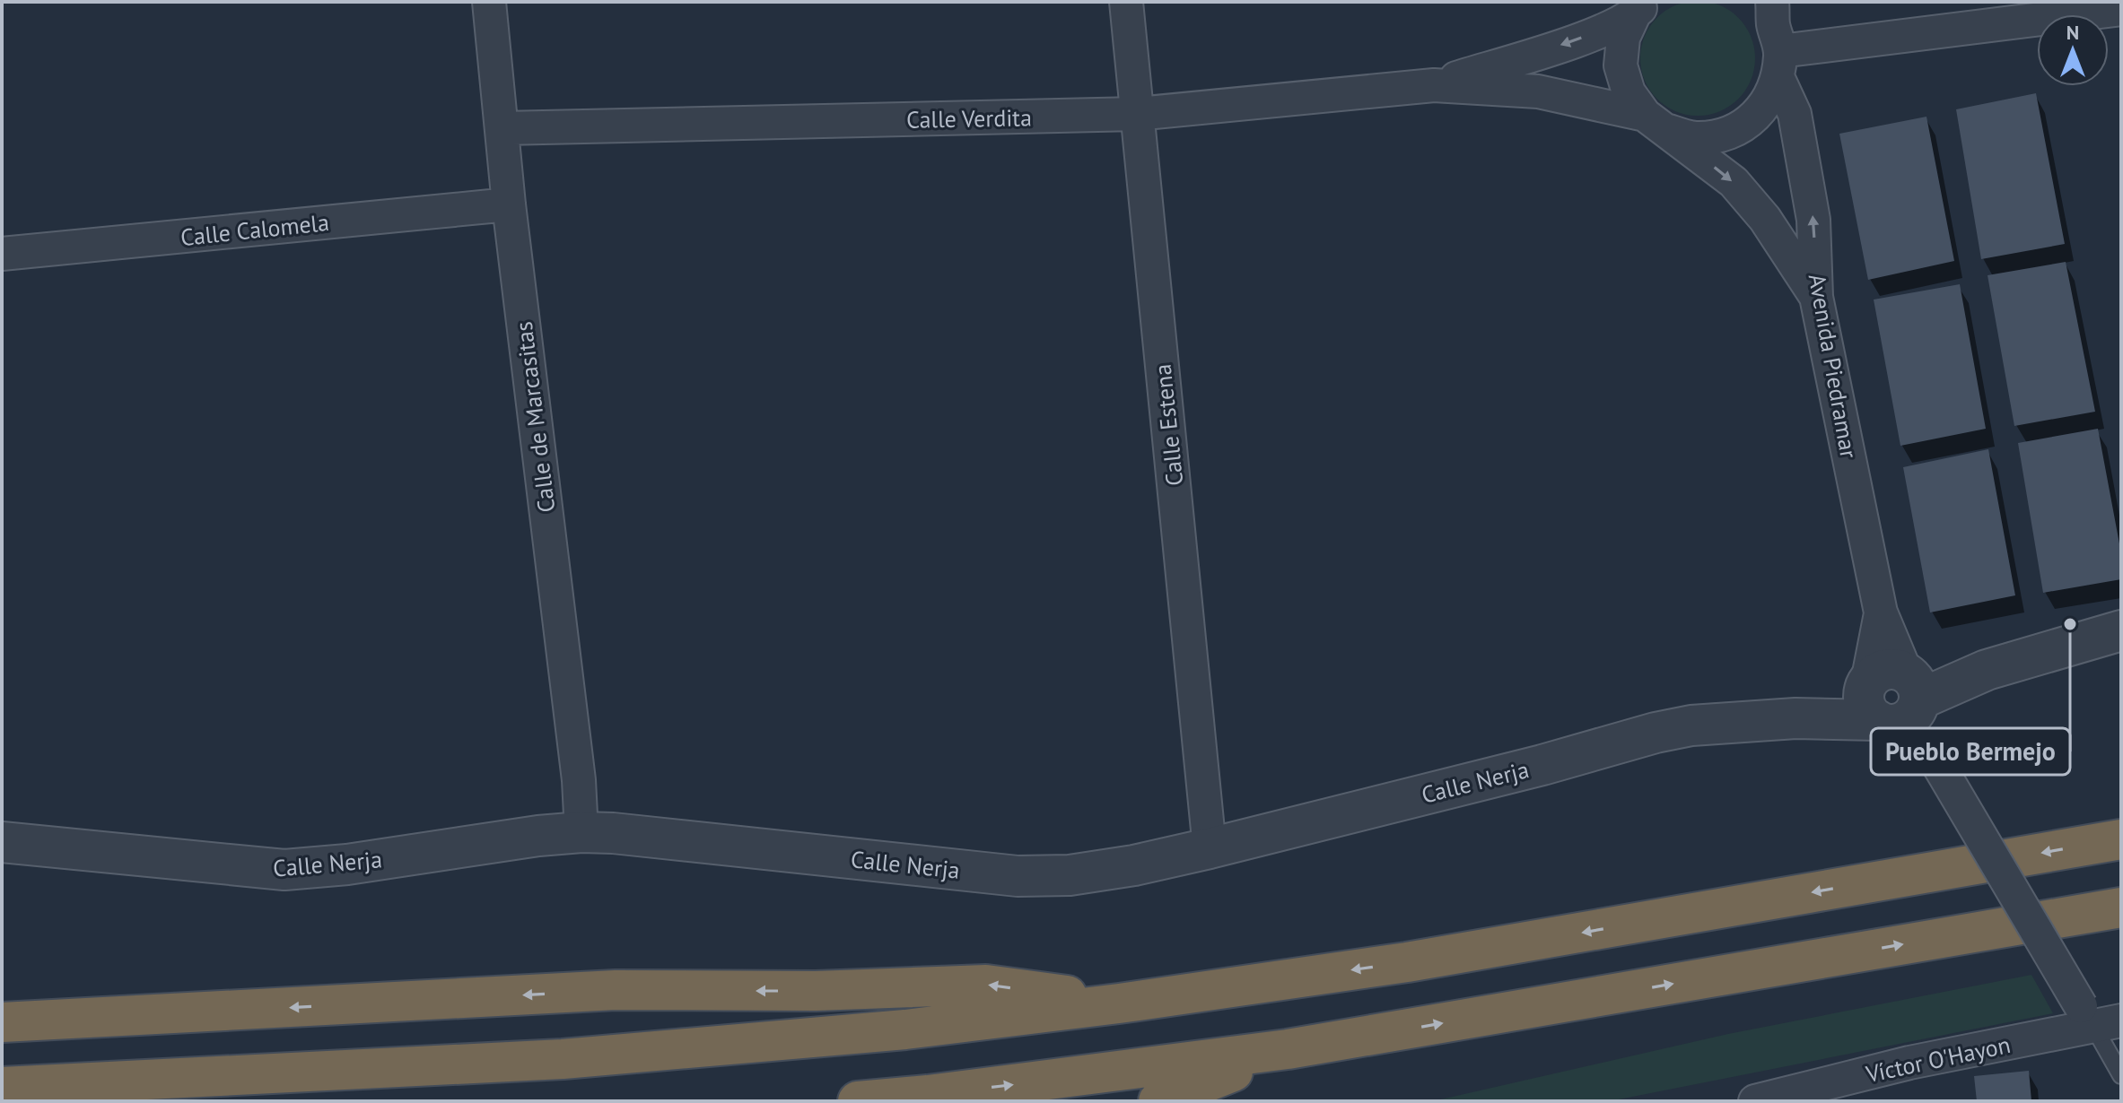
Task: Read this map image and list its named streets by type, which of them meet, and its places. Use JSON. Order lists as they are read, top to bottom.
{
  "streets": {
    "street": [
      "Calle Verdita",
      "Calle Calomela",
      "Avenida Piedramar",
      "Calle de Marcasitas",
      "Calle Estena",
      "Calle Nerja",
      "Víctor O'Hayon"
    ]
  },
  "crossings": [
    ["Calle Verdita", "Calle de Marcasitas"],
    ["Calle Verdita", "Calle Estena"],
    ["Calle Calomela", "Calle de Marcasitas"],
    ["Avenida Piedramar", "Calle Nerja"],
    ["Avenida Piedramar", "Víctor O'Hayon"],
    ["Calle de Marcasitas", "Calle Nerja"],
    ["Calle Estena", "Calle Nerja"]
  ],
  "places": ["Pueblo Bermejo"],
  "north": "top"
}
